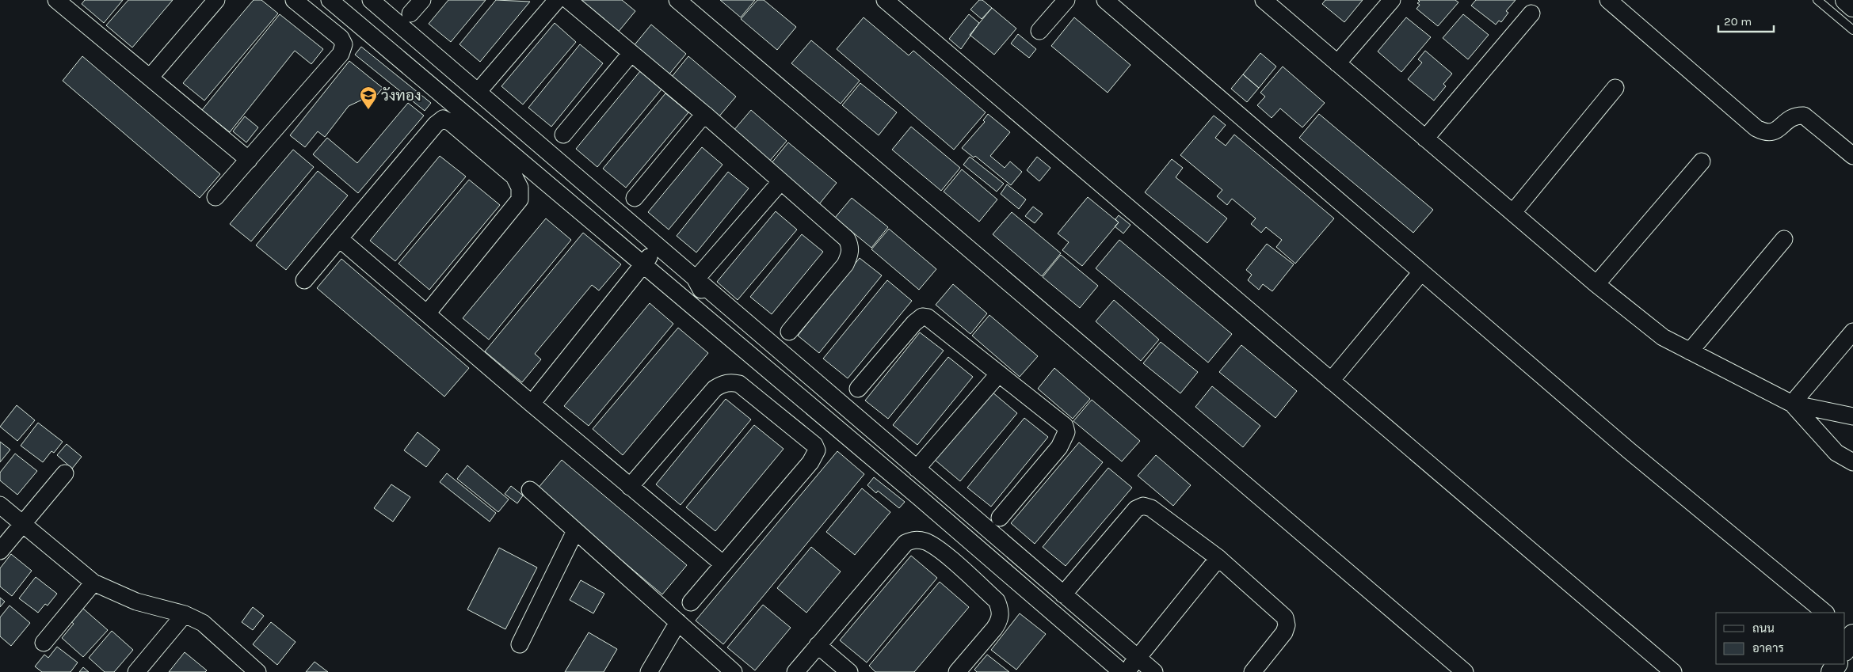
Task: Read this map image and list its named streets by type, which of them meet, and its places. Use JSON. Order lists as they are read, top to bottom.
{
  "places": {
    "school or university": ["วังทอง"]
  },
  "legend": ["ถนน", "อาคาร"],
  "scale_bar": "20 m"
}
